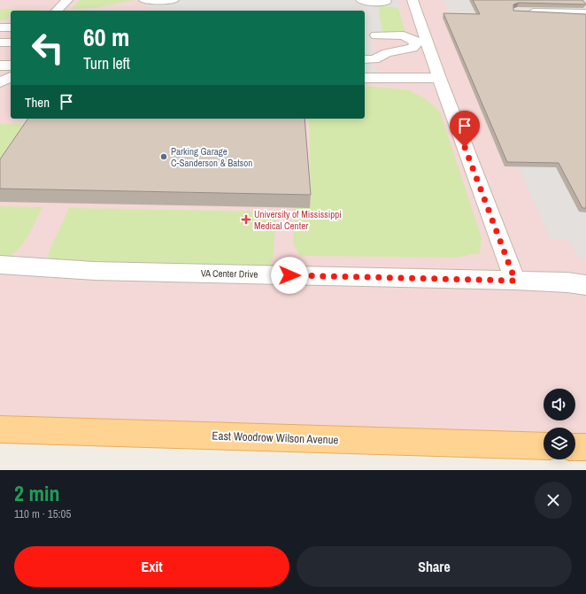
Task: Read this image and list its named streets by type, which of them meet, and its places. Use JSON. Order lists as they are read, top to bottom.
{
  "streets": {
    "main road": ["East Woodrow Wilson Avenue"],
    "street": ["VA Center Drive"]
  },
  "places": {
    "other": ["Parking Garage C-Sanderson & Batson"],
    "health": ["University of Mississippi Medical Center"]
  },
  "page": {
    "turn": ["60 m", "Turn left"],
    "then": "Then",
    "heading": ["2 min", "110 m · 15:05"],
    "buttons": ["Exit", "Share"]
  }
}
